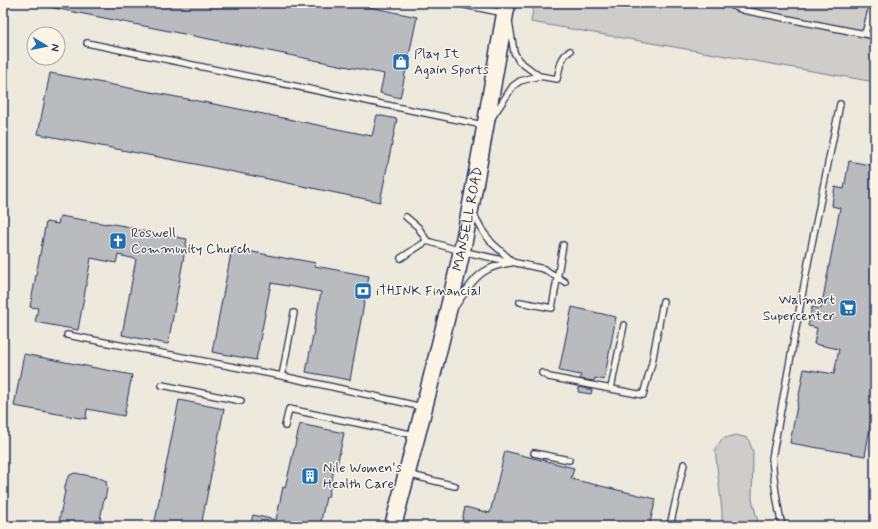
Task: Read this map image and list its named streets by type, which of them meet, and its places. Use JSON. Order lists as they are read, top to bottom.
{
  "streets": {
    "main road": ["MANSELL ROAD"]
  },
  "places": {
    "shop": ["Play It Again Sports"],
    "church": ["Roswell Community Church"],
    "bank": ["iTHINK Financial"],
    "supermarket": ["Walmart Supercenter"],
    "building": ["Nile Women's Health Care"]
  },
  "north": "right"
}
